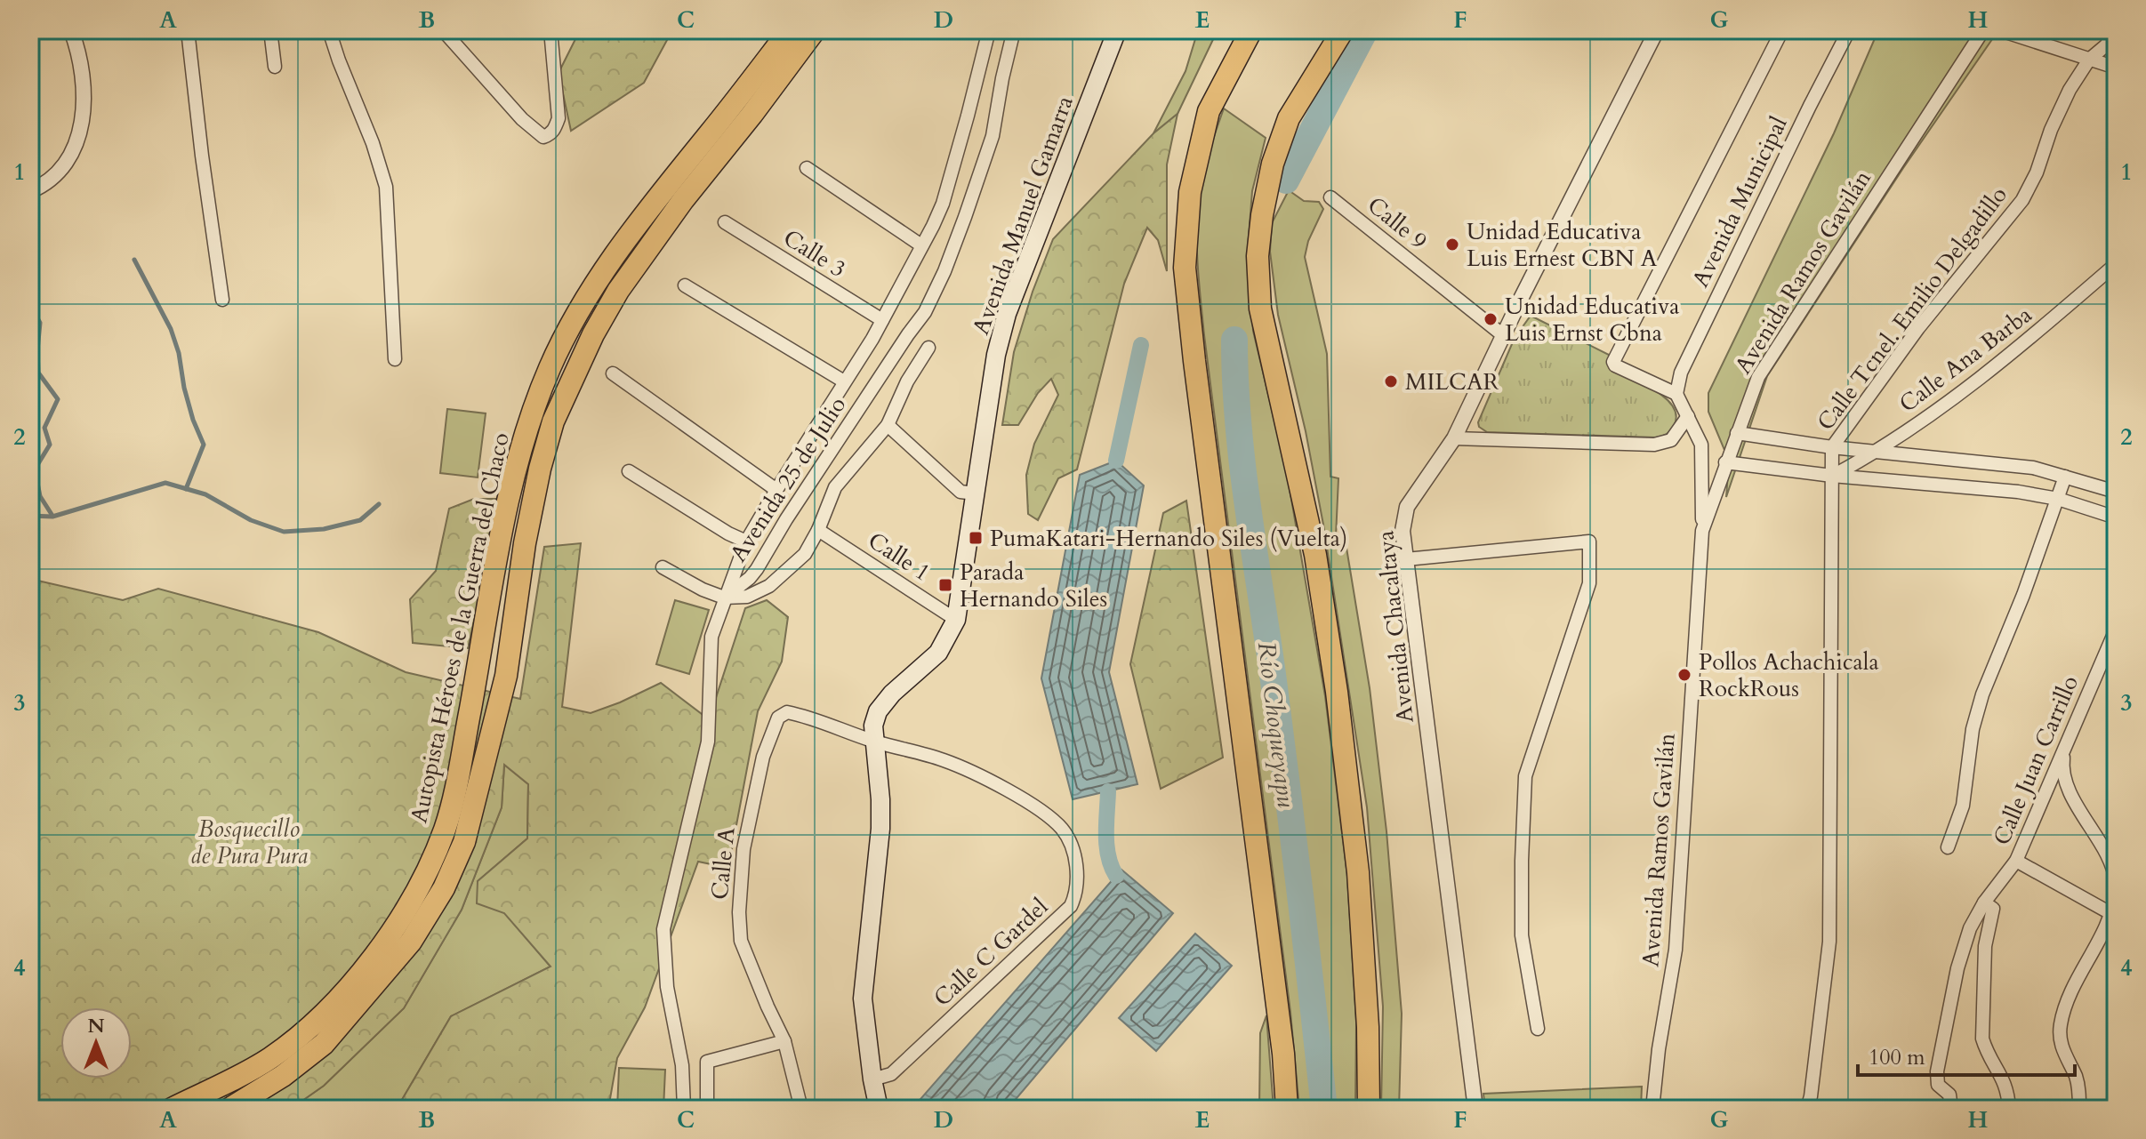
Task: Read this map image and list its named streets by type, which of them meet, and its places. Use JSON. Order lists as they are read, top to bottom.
{
  "streets": {
    "highway": ["Autopista Héroes de la Guerra del Chaco"],
    "main road": ["Avenida Manuel Gamarra"],
    "street": [
      "Avenida Municipal",
      "Calle 9",
      "Calle 3",
      "Avenida Ramos Gavilán",
      "Calle Tcnel. Emilio Delgadillo",
      "Calle Ana Barba",
      "Avenida 25 de Julio",
      "Calle 1",
      "Avenida Chacaltaya",
      "Calle Juan Carrillo",
      "Calle A",
      "Calle C Gardel"
    ]
  },
  "crossings": [
    ["Avenida Manuel Gamarra", "Calle 1"],
    ["Avenida Manuel Gamarra", "Calle A"],
    ["Avenida Manuel Gamarra", "Calle C Gardel"],
    ["Calle 9", "Avenida Chacaltaya"],
    ["Calle 3", "Avenida 25 de Julio"],
    ["Calle Tcnel. Emilio Delgadillo", "Calle Ana Barba"],
    ["Calle A", "Calle C Gardel"]
  ],
  "water": ["Río Choqueyapu"],
  "parks": ["Bosquecillo de Pura Pura"],
  "places": {
    "other": [
      "Unidad Educativa Luis Ernest CBN A",
      "Unidad Educativa Luis Ernst Cbna",
      "MILCAR",
      "Pollos Achachicala RockRous"
    ],
    "transit": ["PumaKatari-Hernando Siles (Vuelta)", "Parada Hernando Siles"]
  },
  "scale_bar": "100 m",
  "north": "top",
  "grid": {
    "columns": [
      "A",
      "B",
      "C",
      "D",
      "E",
      "F",
      "G",
      "H"
    ],
    "rows": [
      "1",
      "2",
      "3",
      "4"
    ]
  }
}
